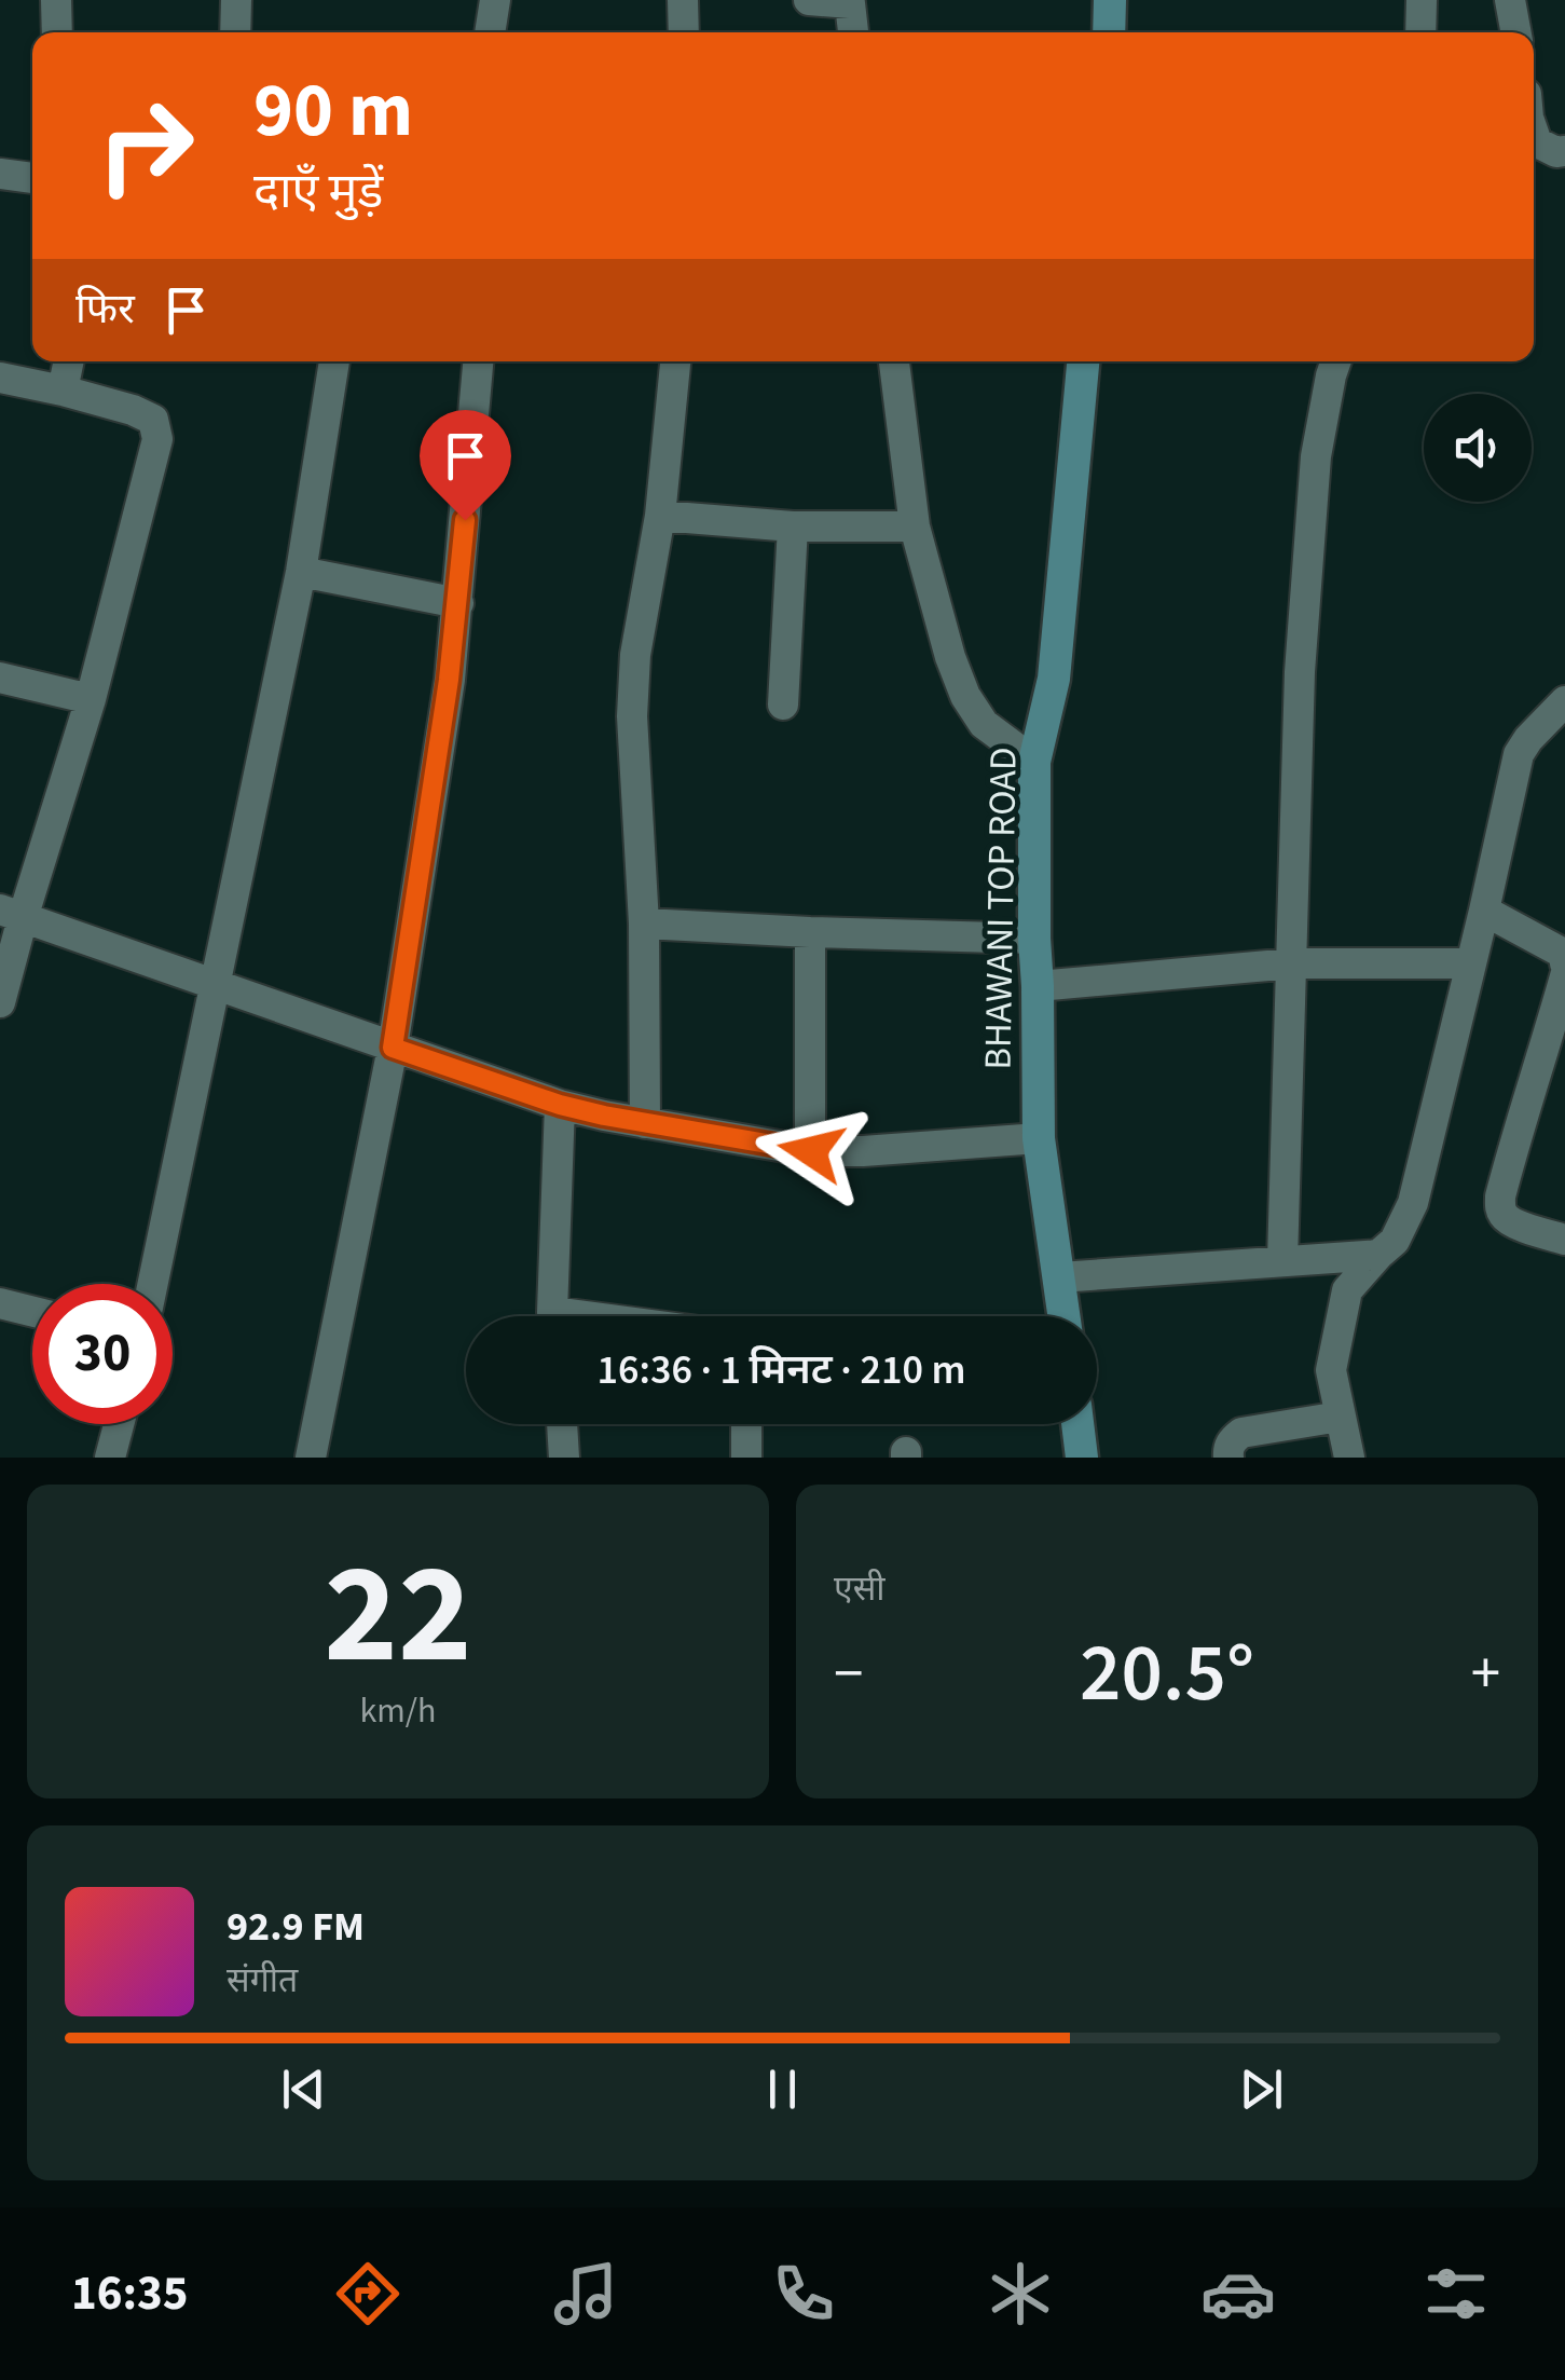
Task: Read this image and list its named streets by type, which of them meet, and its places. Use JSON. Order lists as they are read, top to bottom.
{
  "streets": {
    "street": ["BHAWANI TOP ROAD"]
  },
  "page": {
    "turn": ["90 m", "दाएँ मुड़ें"],
    "then": "फिर",
    "limit": "30",
    "trip": "16:36 · 1 मिनट · 210 m",
    "tile": [
      ["22", "km/h"],
      "एसी"
    ],
    "heat": ["−", "20.5°", "+"],
    "song": ["92.9 FM", "संगीत"],
    "tabs": "16:35"
  }
}
